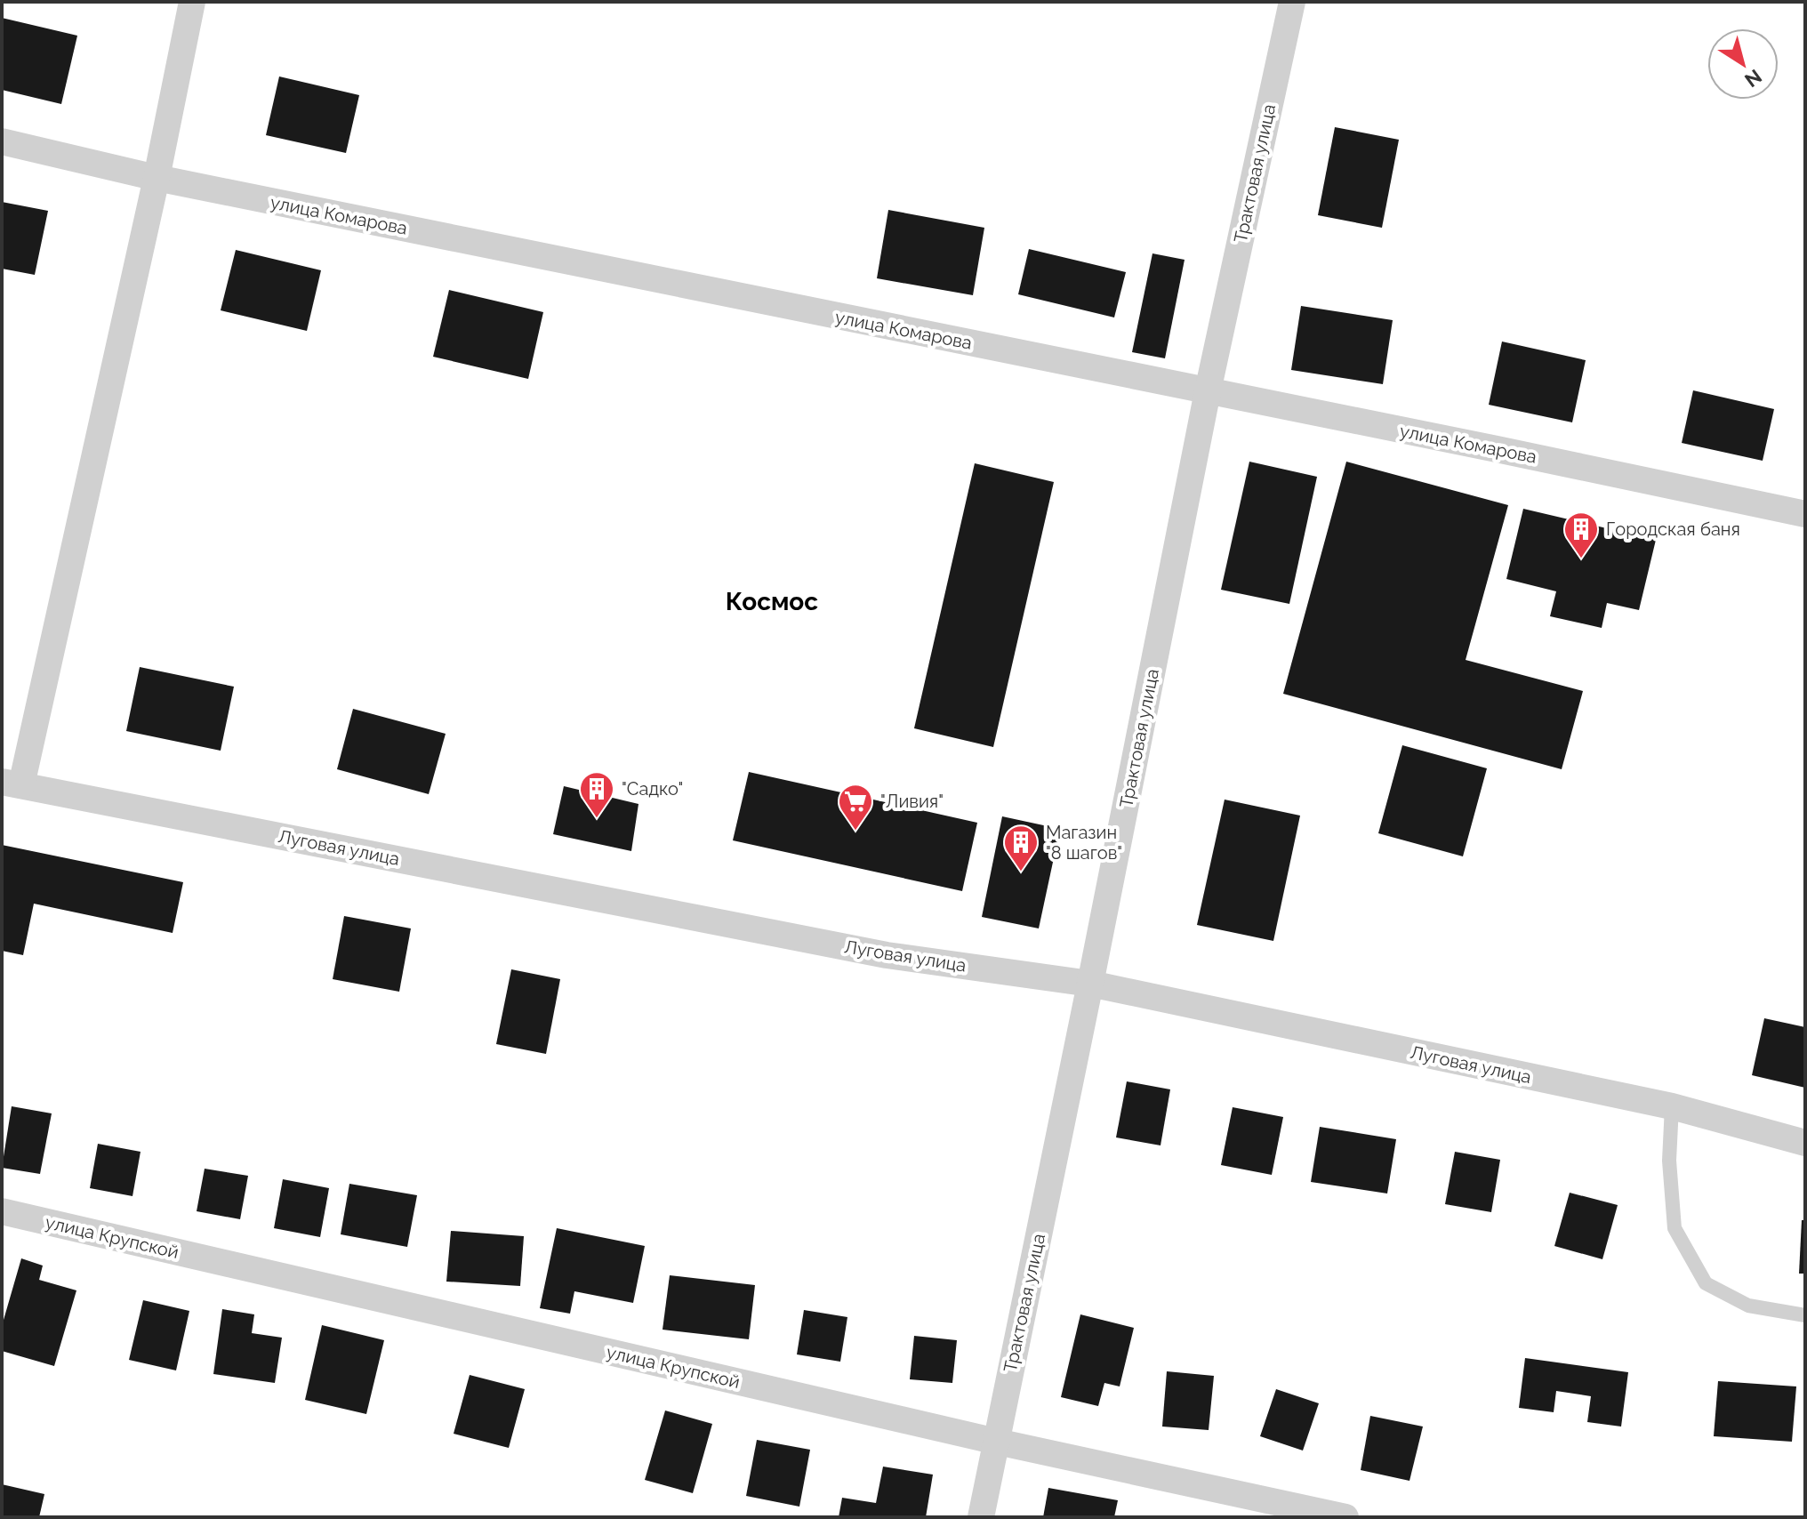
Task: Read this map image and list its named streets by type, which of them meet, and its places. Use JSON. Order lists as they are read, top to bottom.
{
  "streets": {
    "street": [
      "Трактовая улица",
      "улица Комарова",
      "Луговая улица",
      "улица Крупской"
    ]
  },
  "crossings": [
    ["Трактовая улица", "улица Комарова"],
    ["Трактовая улица", "Луговая улица"],
    ["Трактовая улица", "улица Крупской"]
  ],
  "districts": ["Космос"],
  "places": {
    "building": ["Городская баня", "\"Садко\"", "Магазин \"8 шагов\""],
    "supermarket": ["\"Ливия\""]
  },
  "north": "bottom right"
}
